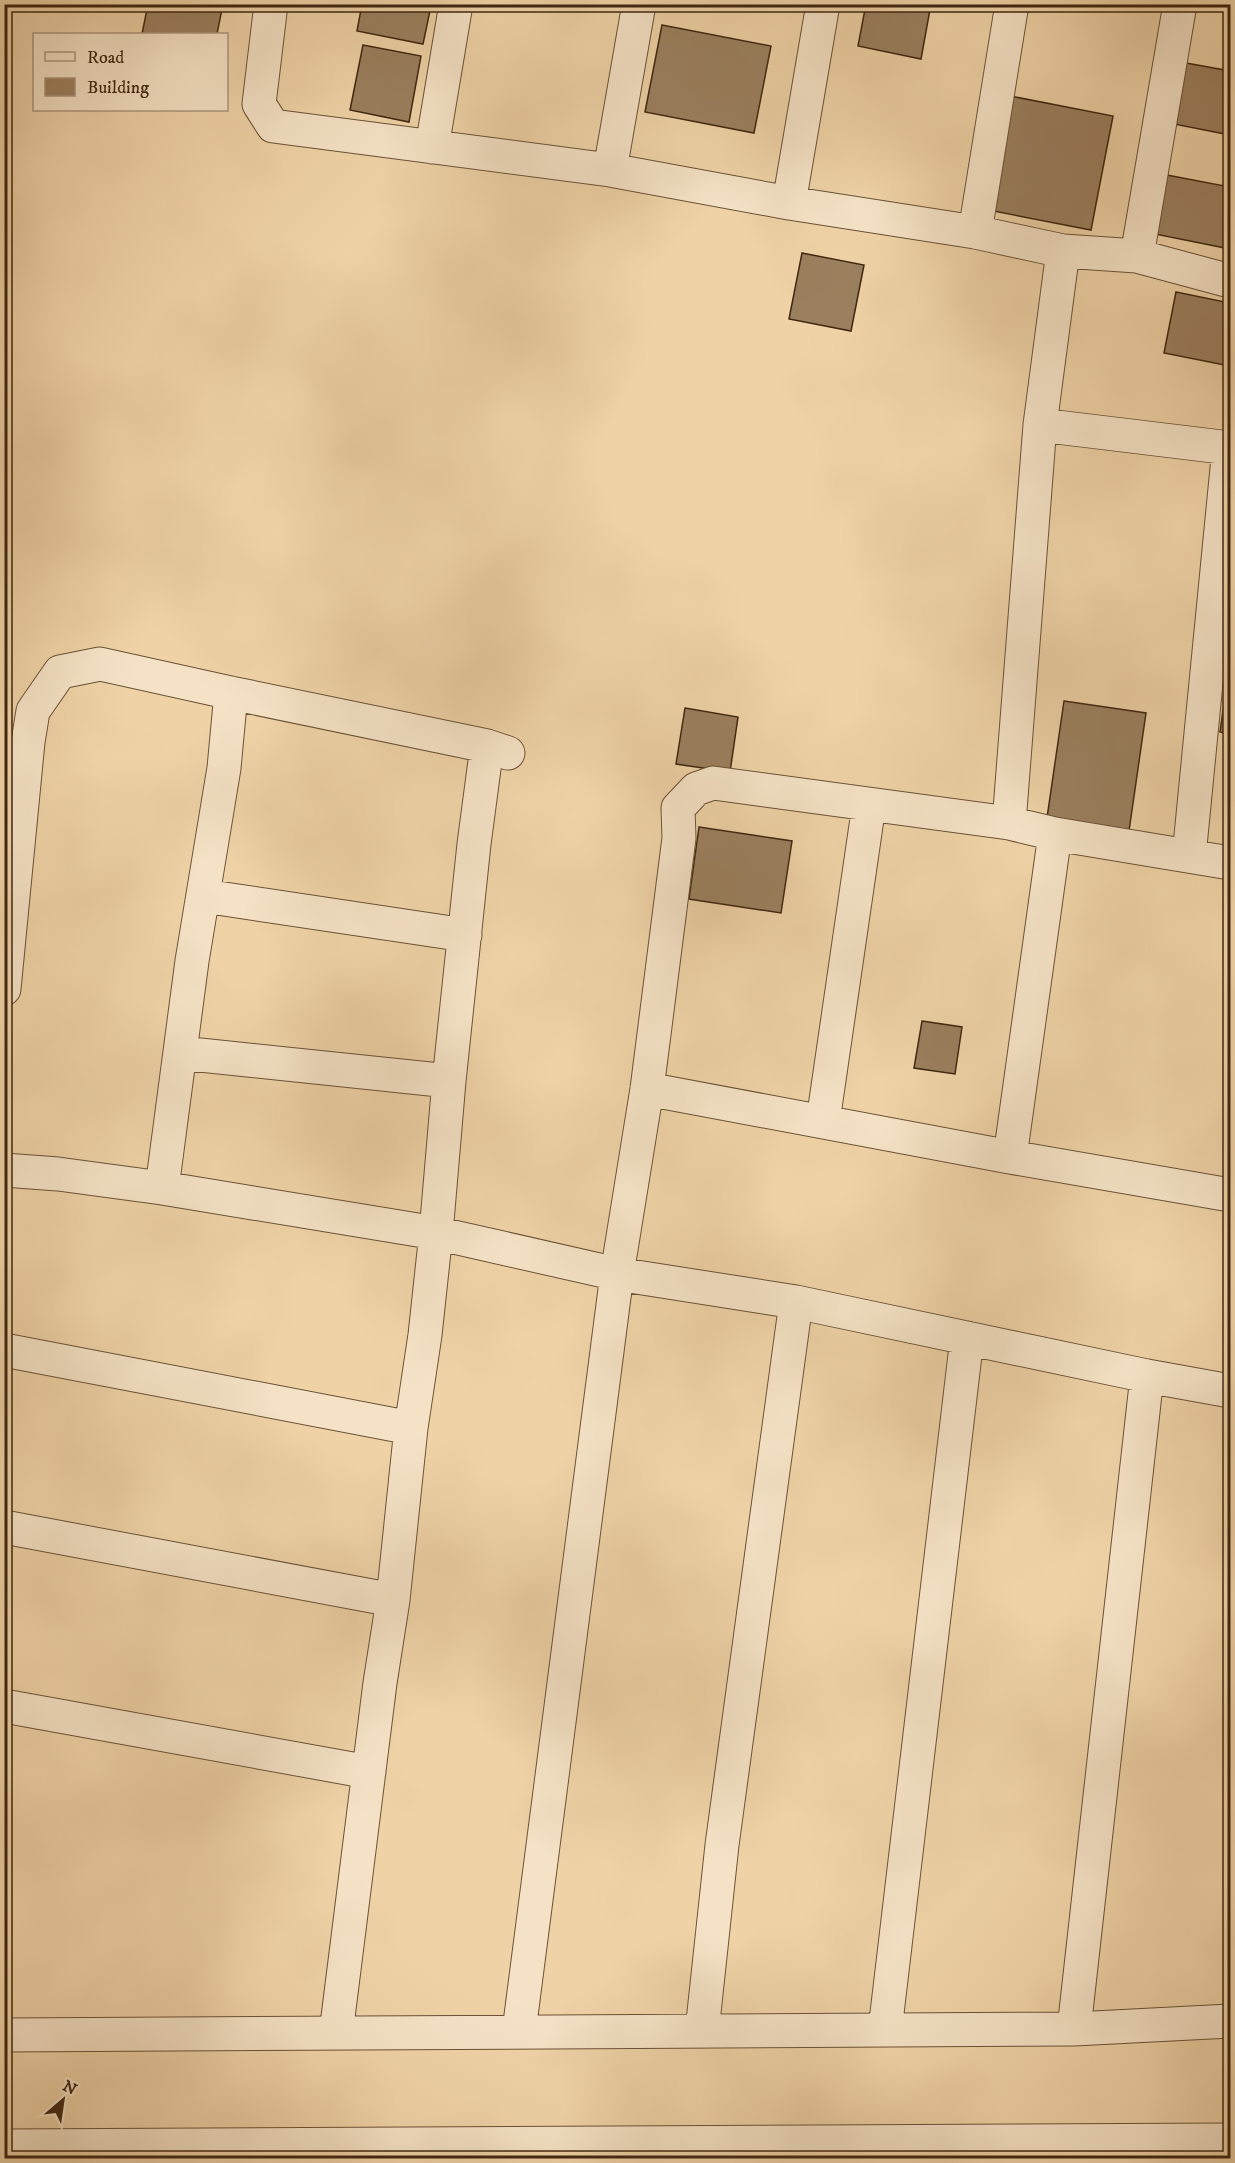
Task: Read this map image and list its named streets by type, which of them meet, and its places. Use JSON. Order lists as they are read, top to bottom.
{
  "legend": ["Road", "Building"],
  "north": "top right"
}
